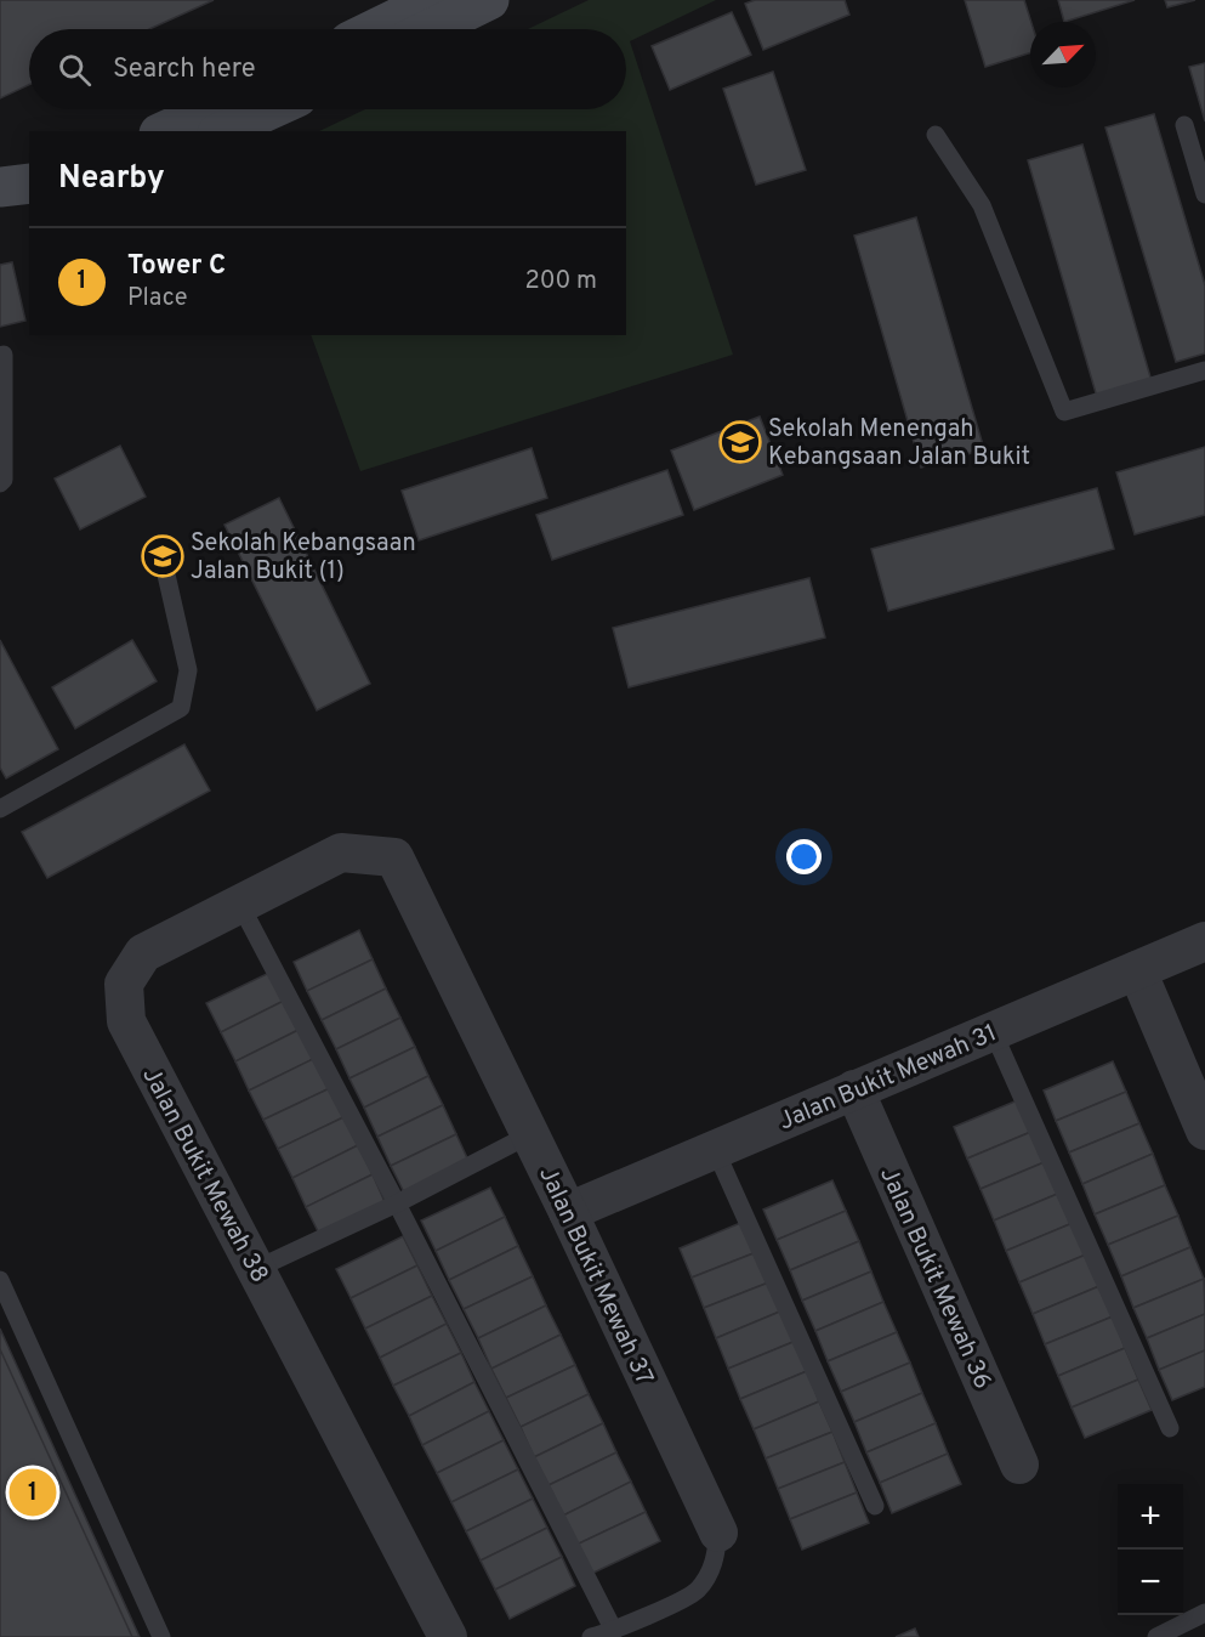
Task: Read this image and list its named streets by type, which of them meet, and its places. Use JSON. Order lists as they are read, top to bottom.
{
  "streets": {
    "street": [
      "Jalan Bukit Mewah 31",
      "Jalan Bukit Mewah 38",
      "Jalan Bukit Mewah 37",
      "Jalan Bukit Mewah 36"
    ]
  },
  "crossings": [
    ["Jalan Bukit Mewah 31", "Jalan Bukit Mewah 37"],
    ["Jalan Bukit Mewah 31", "Jalan Bukit Mewah 36"],
    ["Jalan Bukit Mewah 38", "Jalan Bukit Mewah 37"]
  ],
  "places": {
    "school or university": ["Sekolah Menengah Kebangsaan Jalan Bukit", "Sekolah Kebangsaan Jalan Bukit (1)"]
  },
  "north": "top right",
  "page": {
    "search": "Search here",
    "heading": "Nearby",
    "list": [
      {
        "mark": "1",
        "name": "Tower C",
        "note": "Place",
        "value": "200 m"
      }
    ],
    "pins": "1",
    "map_buttons": ["+", "−"]
  }
}
